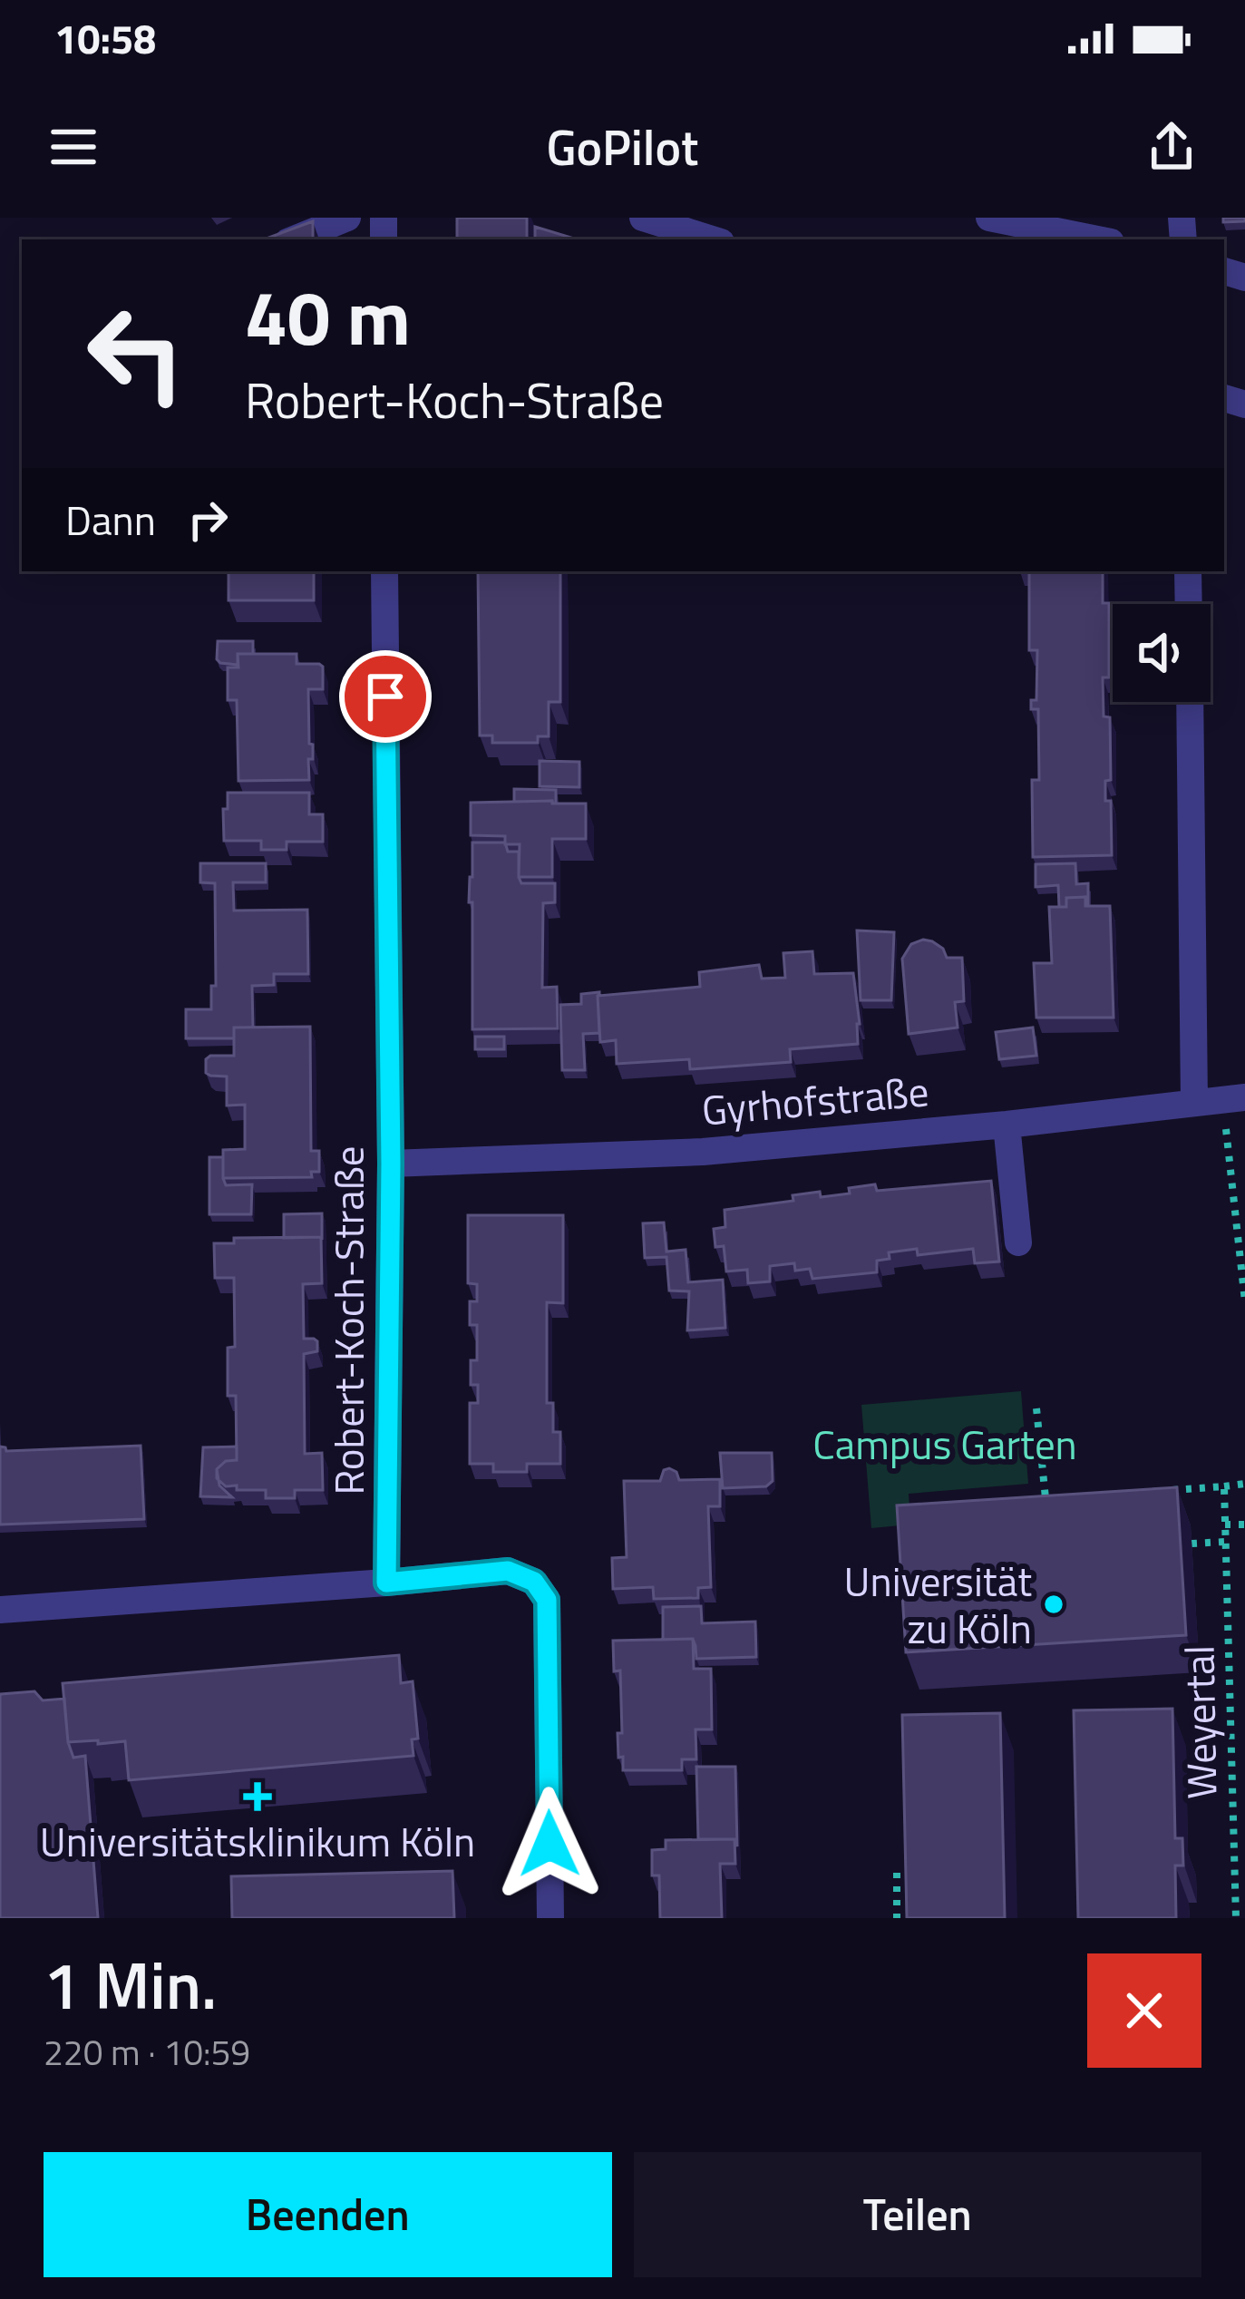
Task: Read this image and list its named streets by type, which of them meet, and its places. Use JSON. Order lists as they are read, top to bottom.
{
  "streets": {
    "street": ["Gyrhofstraße", "Robert-Koch-Straße"],
    "path": ["Weyertal"]
  },
  "crossings": [
    ["Gyrhofstraße", "Robert-Koch-Straße"]
  ],
  "parks": ["Campus Garten"],
  "places": {
    "other": ["Universität zu Köln"],
    "health": ["Universitätsklinikum Köln"]
  },
  "page": {
    "status": "10:58",
    "header": "GoPilot",
    "turn": ["40 m", "Robert-Koch-Straße"],
    "then": "Dann",
    "heading": ["1 Min.", "220 m · 10:59"],
    "buttons": ["Beenden", "Teilen"]
  }
}
